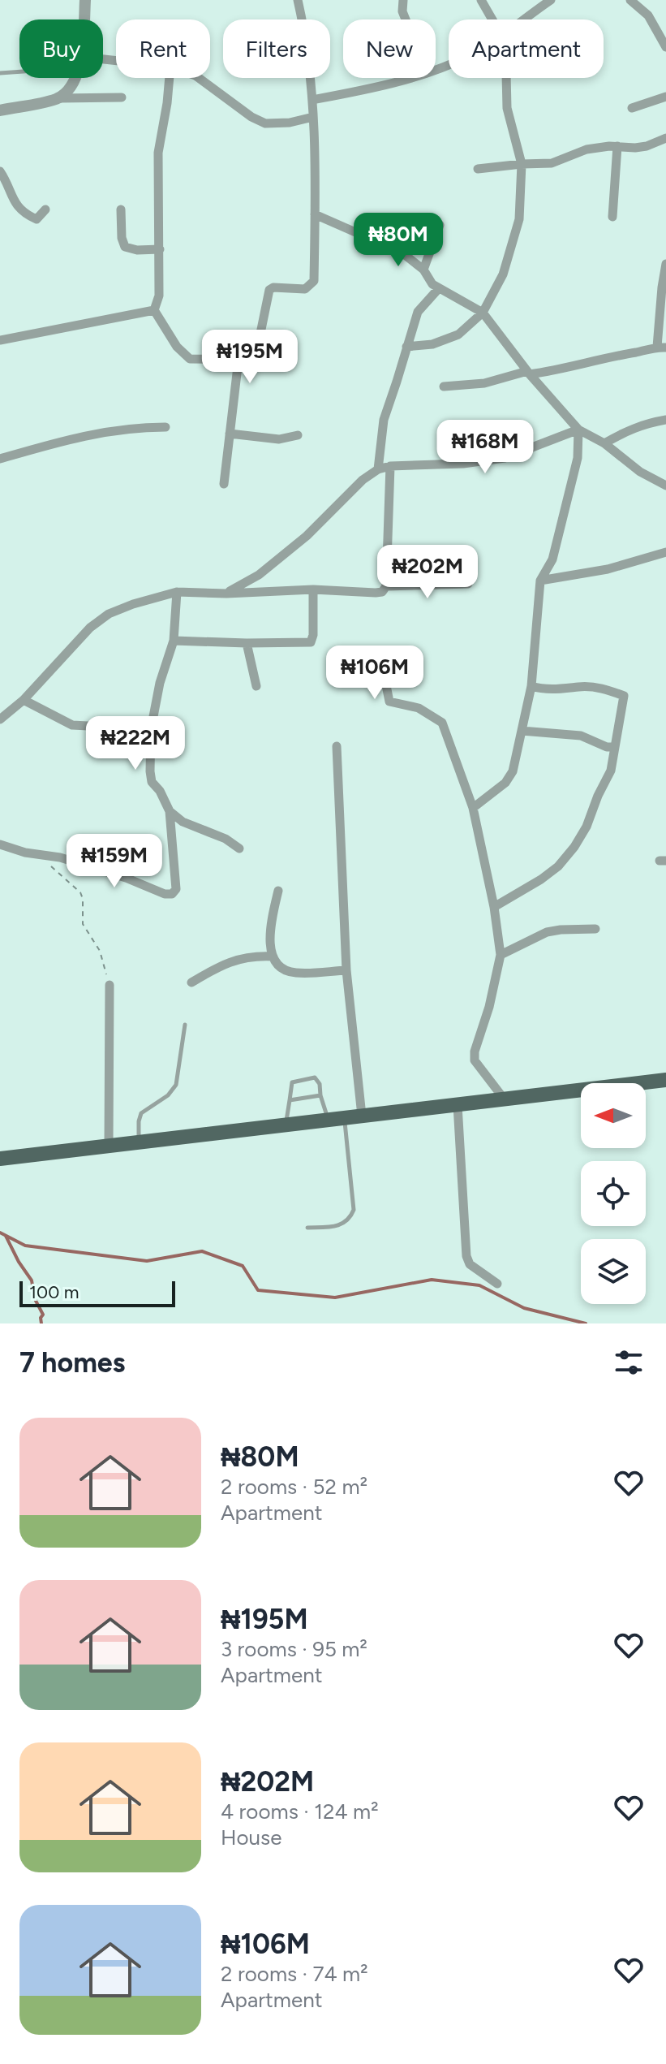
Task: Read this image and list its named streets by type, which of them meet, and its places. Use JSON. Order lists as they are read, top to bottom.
{
  "scale_bar": "100 m",
  "north": "left",
  "page": {
    "chip": [
      "Buy",
      "Rent",
      "Filters",
      "New",
      "Apartment"
    ],
    "price": [
      "₦80M",
      "₦195M",
      "₦168M",
      "₦202M",
      "₦106M",
      "₦222M",
      "₦159M"
    ],
    "scale": "100 m",
    "heading": "7 homes",
    "list": [
      {
        "name": "₦80M",
        "note": "2 rooms · 52 m² · Apartment"
      },
      {
        "name": "₦195M",
        "note": "3 rooms · 95 m² · Apartment"
      },
      {
        "name": "₦202M",
        "note": "4 rooms · 124 m² · House"
      },
      {
        "name": "₦106M",
        "note": "2 rooms · 74 m² · Apartment"
      }
    ]
  }
}
